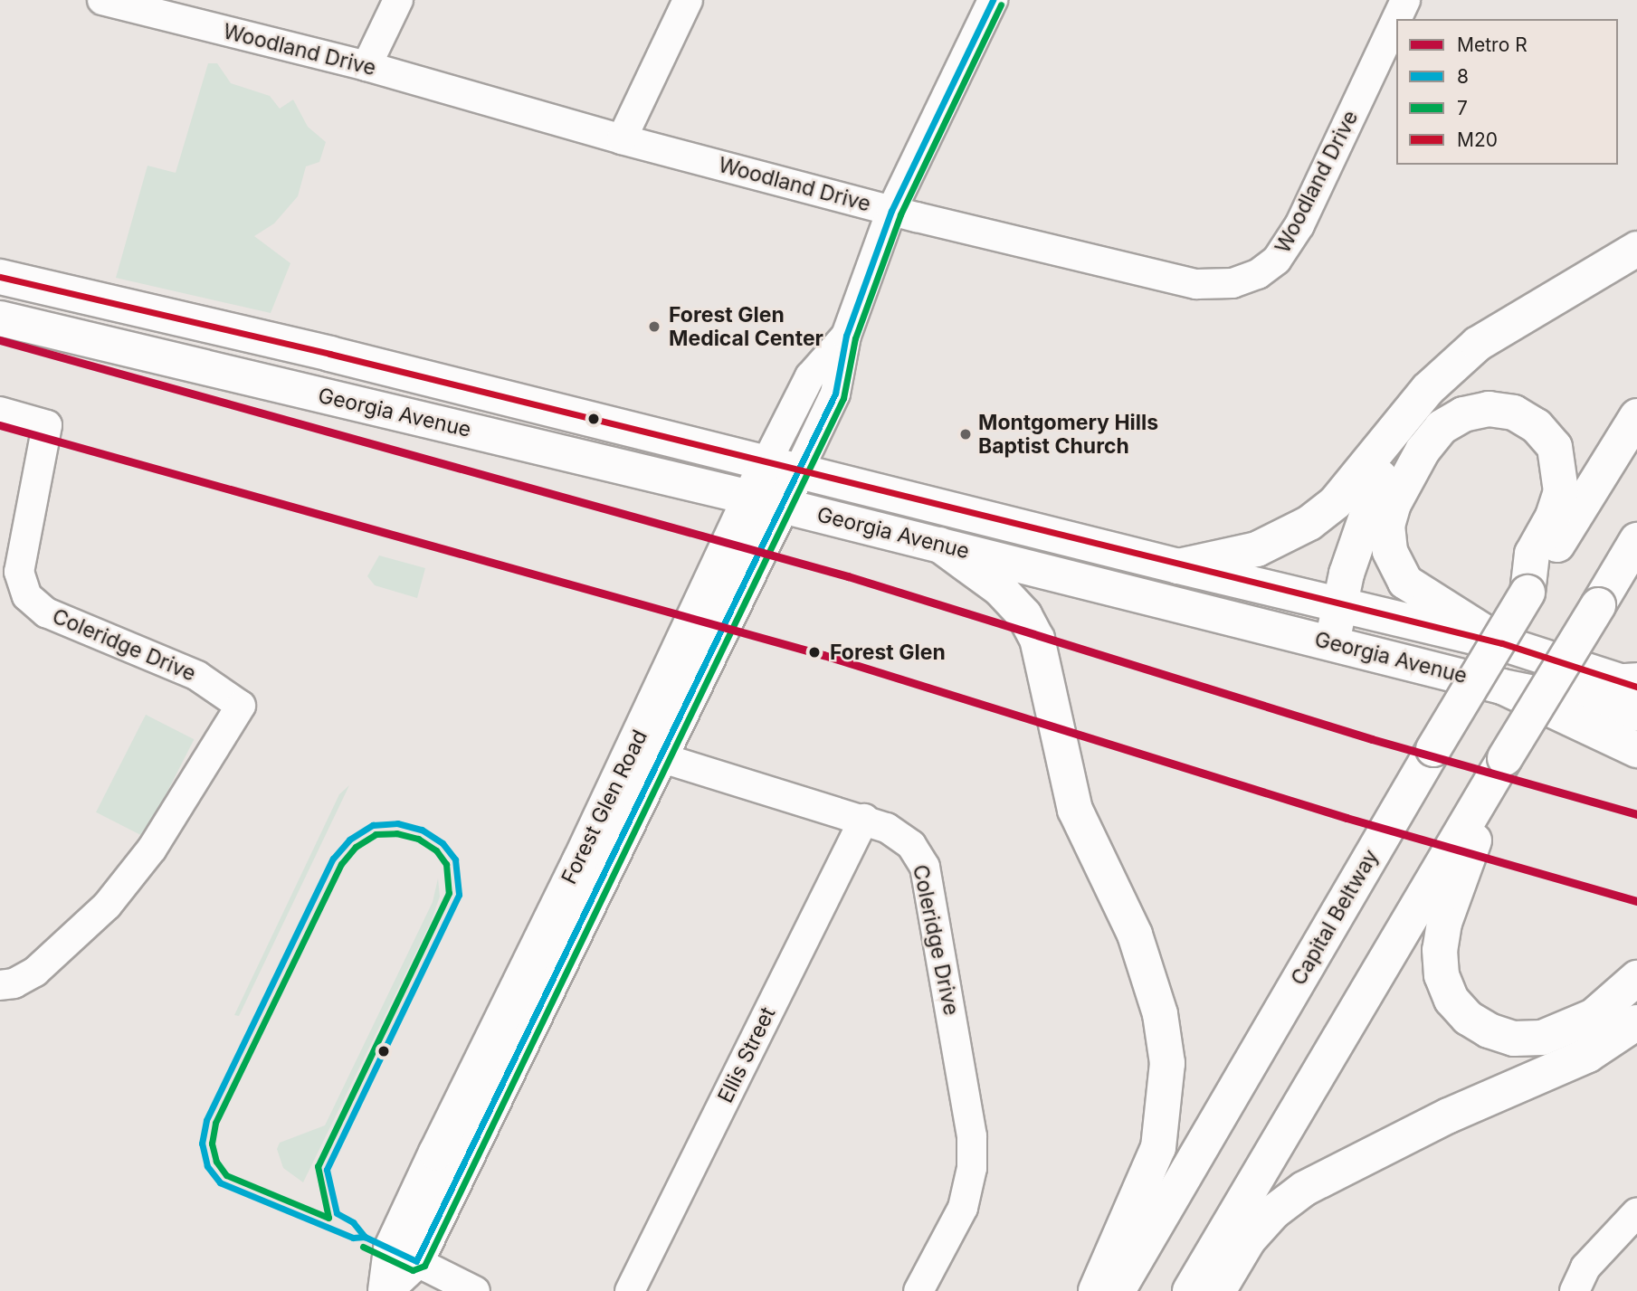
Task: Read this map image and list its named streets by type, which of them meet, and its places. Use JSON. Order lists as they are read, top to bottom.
{
  "streets": {
    "main road": ["Georgia Avenue", "Forest Glen Road", "Capital Beltway"],
    "street": ["Woodland Drive", "Coleridge Drive", "Ellis Street"]
  },
  "crossings": [
    ["Woodland Drive", "Forest Glen Road"],
    ["Georgia Avenue", "Forest Glen Road"],
    ["Coleridge Drive", "Forest Glen Road"],
    ["Coleridge Drive", "Ellis Street"]
  ],
  "places": ["Forest Glen Medical Center", "Montgomery Hills Baptist Church", "Forest Glen"],
  "lines": [
    "transit line 8",
    "transit line 7",
    "transit line M20",
    "metro line R"
  ],
  "legend": [
    "Metro R",
    "8",
    "7",
    "M20"
  ]
}
